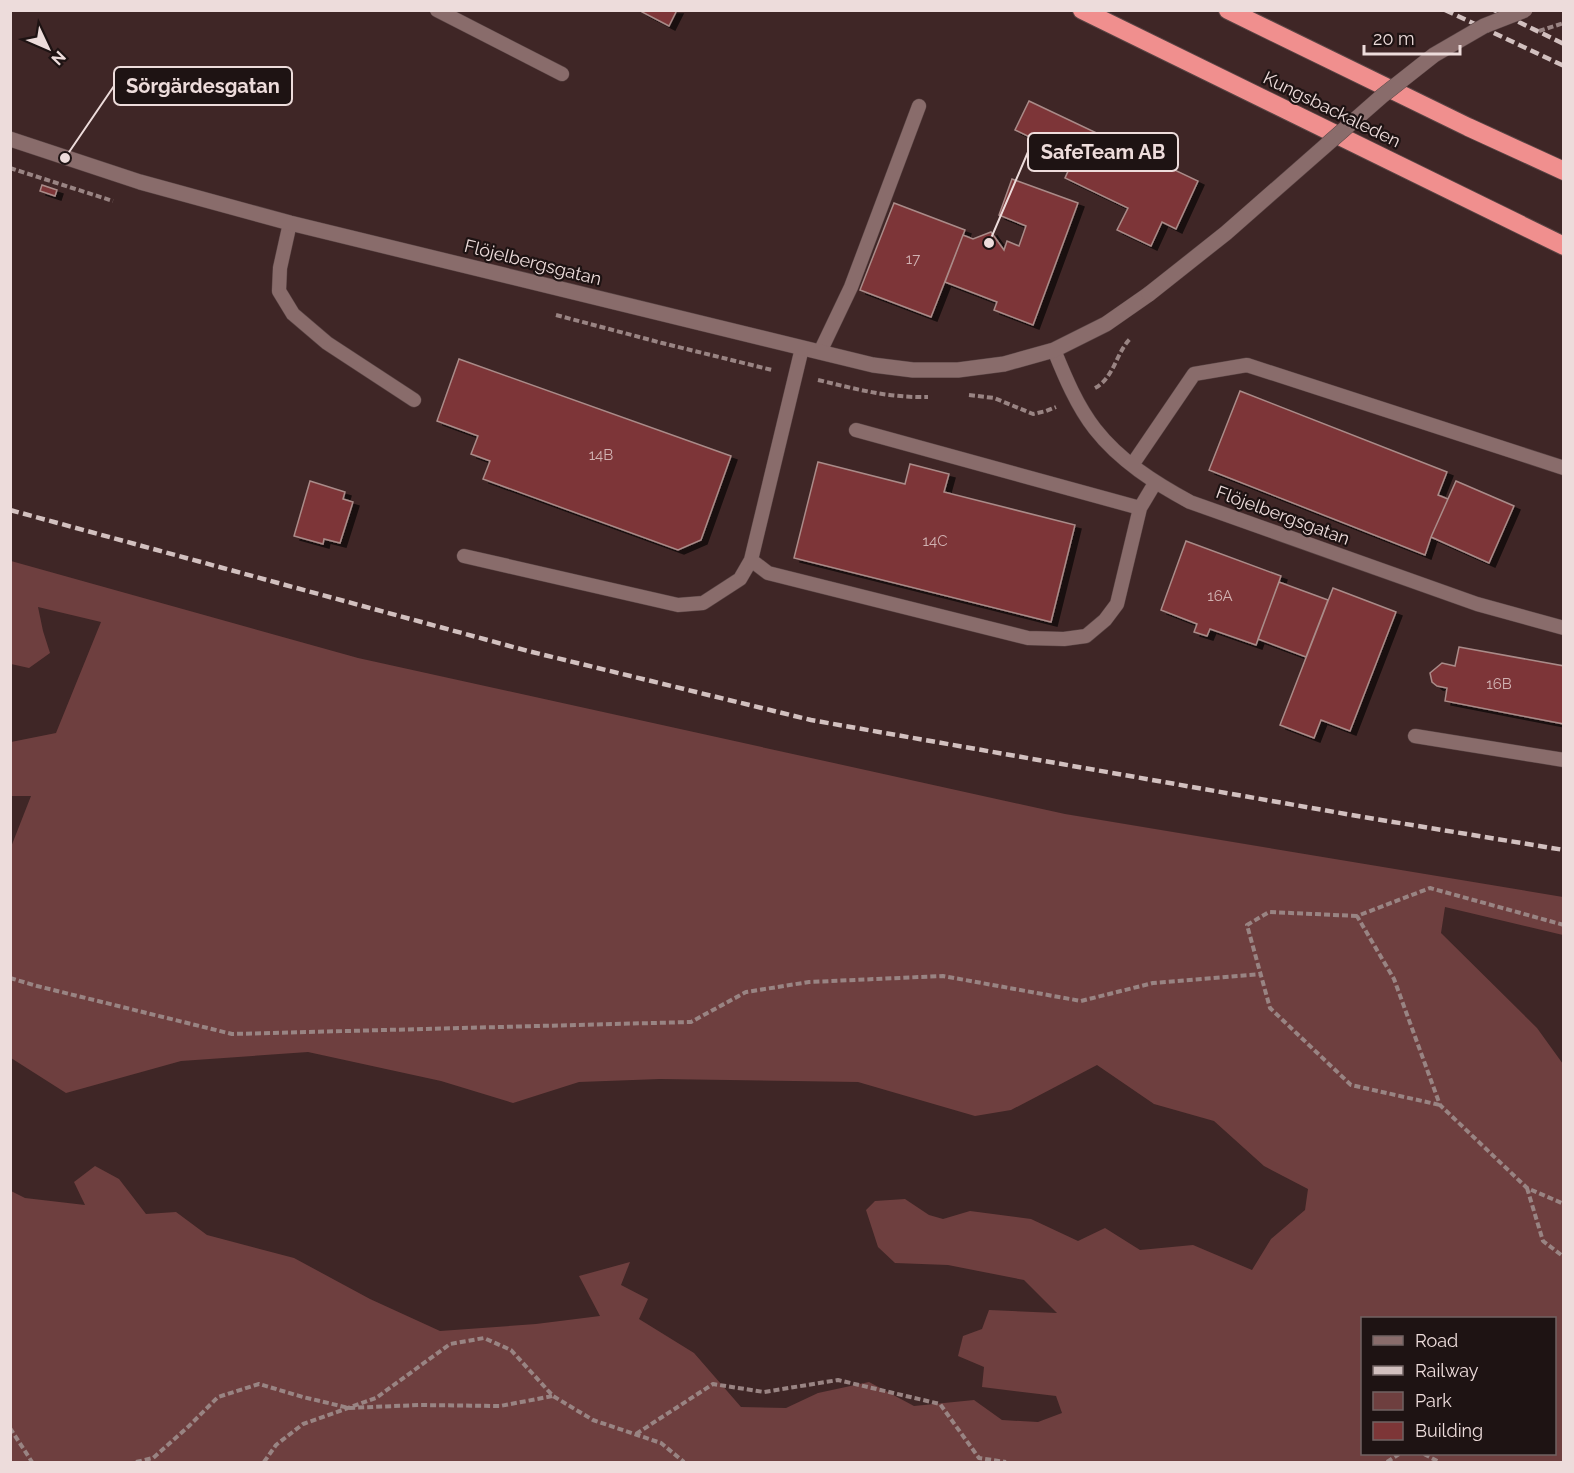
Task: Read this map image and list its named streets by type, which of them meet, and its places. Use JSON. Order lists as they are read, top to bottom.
{
  "streets": {
    "highway": ["Kungsbackaleden"],
    "street": ["Flöjelbergsgatan"]
  },
  "places": ["Sörgärdesgatan", "SafeTeam AB"],
  "house_numbers": [
    "17",
    "14B",
    "14C",
    "16A",
    "16B"
  ],
  "legend": [
    "Road",
    "Railway",
    "Park",
    "Building"
  ],
  "scale_bar": "20 m",
  "north": "bottom right"
}
